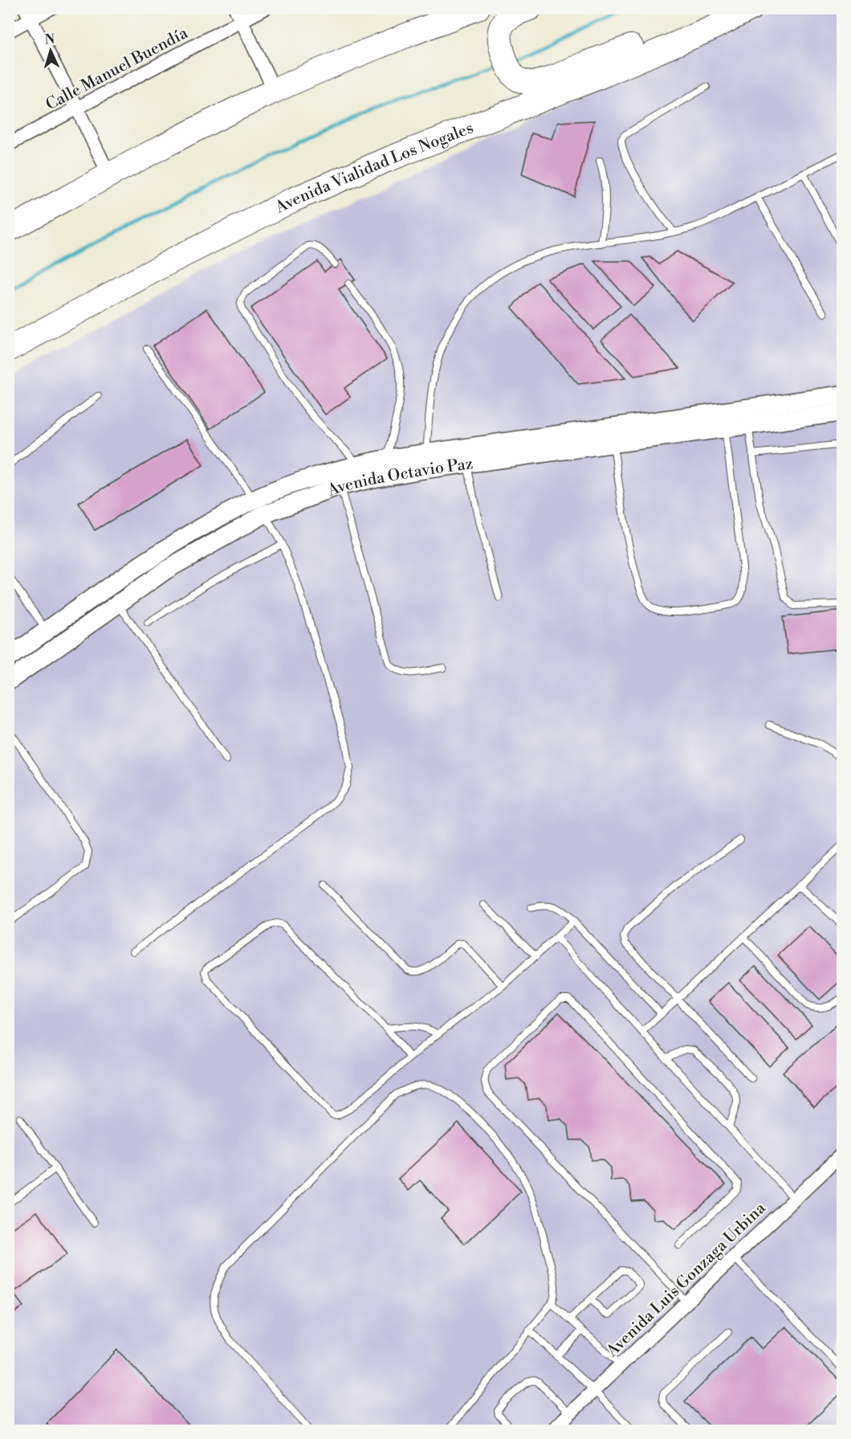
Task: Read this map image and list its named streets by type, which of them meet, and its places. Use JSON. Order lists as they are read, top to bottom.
{
  "streets": {
    "highway": ["Avenida Vialidad Los Nogales"],
    "street": ["Calle Manuel Buendía", "Avenida Octavio Paz", "Avenida Luis Gonzaga Urbina"]
  },
  "north": "top"
}
